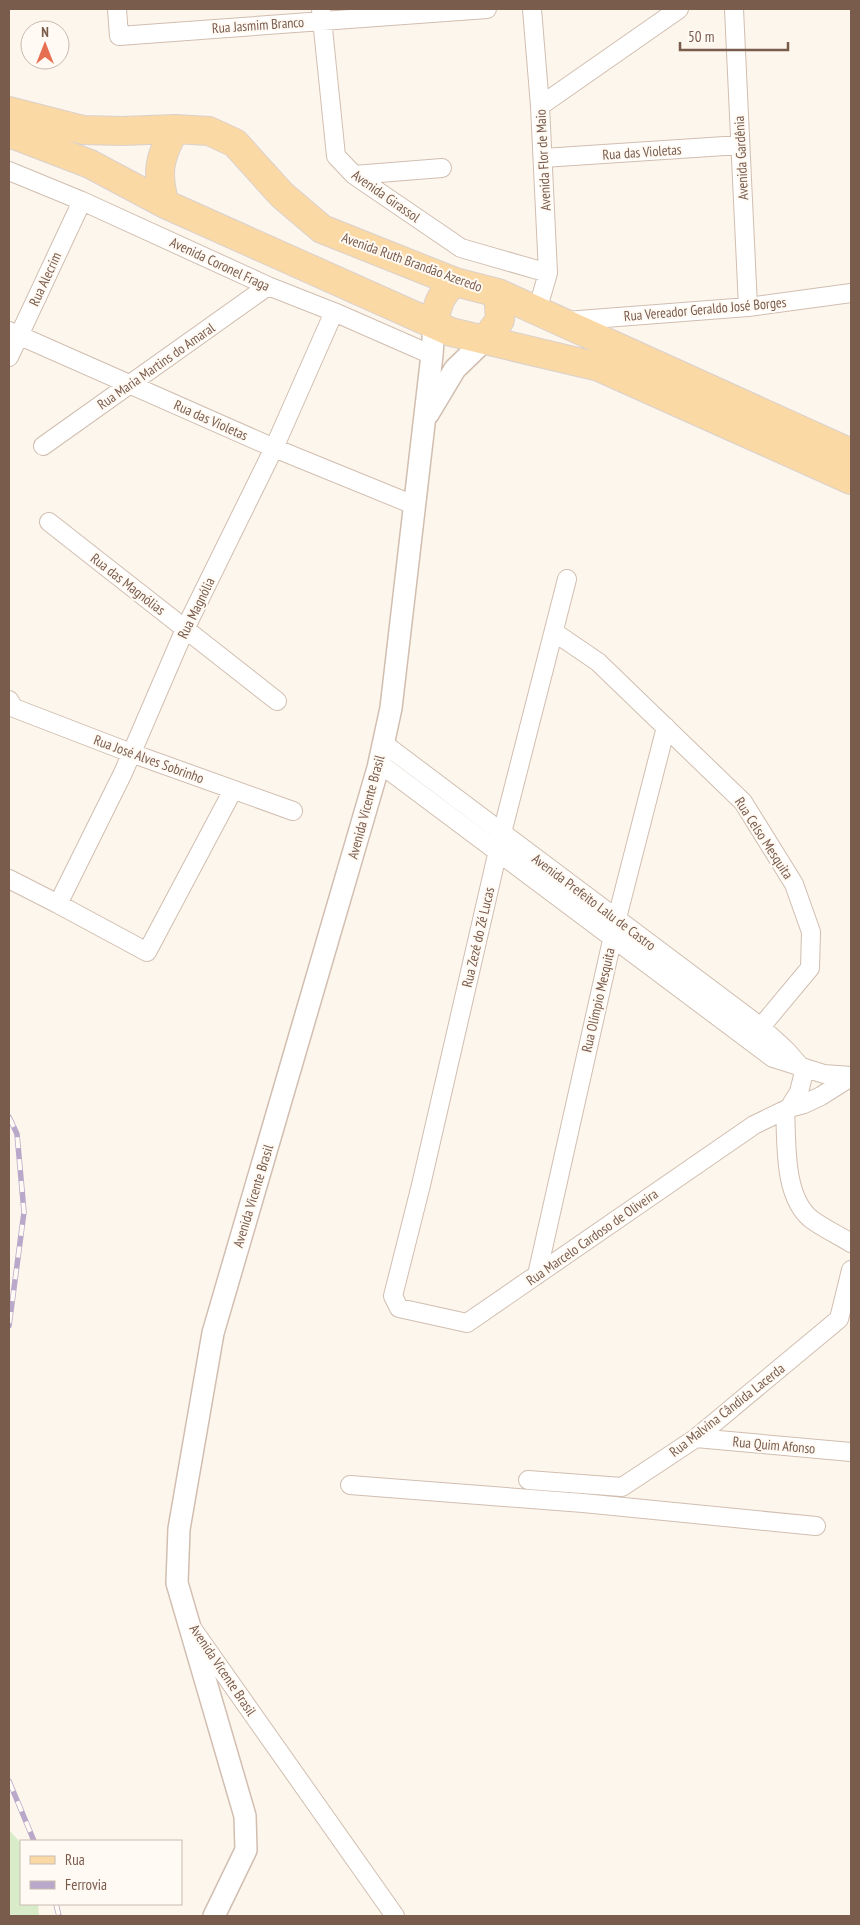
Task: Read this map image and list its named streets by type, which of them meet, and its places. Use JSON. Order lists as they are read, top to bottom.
{
  "streets": {
    "main road": ["Avenida Ruth Brandão Azeredo"],
    "street": [
      "Rua Jasmim Branco",
      "Rua das Violetas",
      "Avenida Gardênia",
      "Avenida Flor de Maio",
      "Avenida Girassol",
      "Avenida Coronel Fraga",
      "Rua Alecrim",
      "Rua Vereador Geraldo José Borges",
      "Rua Maria Martins do Amaral",
      "Rua das Magnólias",
      "Rua Magnólia",
      "Rua José Alves Sobrinho",
      "Avenida Vicente Brasil",
      "Rua Celso Mesquita",
      "Avenida Prefeito Lalu de Castro",
      "Rua Zezé do Zé Lucas",
      "Rua Olímpio Mesquita",
      "Rua Marcelo Cardoso de Oliveira",
      "Rua Malvina Cândida Lacerda",
      "Rua Quim Afonso"
    ]
  },
  "crossings": [
    ["Rua Jasmim Branco", "Avenida Girassol"],
    ["Rua das Violetas", "Avenida Gardênia"],
    ["Rua das Violetas", "Avenida Flor de Maio"],
    ["Rua das Violetas", "Rua Alecrim"],
    ["Rua das Violetas", "Rua Maria Martins do Amaral"],
    ["Rua das Violetas", "Rua Magnólia"],
    ["Rua das Violetas", "Avenida Vicente Brasil"],
    ["Avenida Gardênia", "Rua Vereador Geraldo José Borges"],
    ["Avenida Flor de Maio", "Avenida Girassol"],
    ["Avenida Flor de Maio", "Avenida Ruth Brandão Azeredo"],
    ["Avenida Flor de Maio", "Rua Vereador Geraldo José Borges"],
    ["Avenida Ruth Brandão Azeredo", "Rua Vereador Geraldo José Borges"],
    ["Avenida Ruth Brandão Azeredo", "Avenida Vicente Brasil"],
    ["Avenida Coronel Fraga", "Rua Alecrim"],
    ["Avenida Coronel Fraga", "Rua Maria Martins do Amaral"],
    ["Avenida Coronel Fraga", "Rua Magnólia"],
    ["Avenida Coronel Fraga", "Avenida Vicente Brasil"],
    ["Rua das Magnólias", "Rua Magnólia"],
    ["Rua Magnólia", "Rua José Alves Sobrinho"],
    ["Avenida Vicente Brasil", "Avenida Prefeito Lalu de Castro"],
    ["Rua Celso Mesquita", "Avenida Prefeito Lalu de Castro"],
    ["Rua Celso Mesquita", "Rua Zezé do Zé Lucas"],
    ["Rua Celso Mesquita", "Rua Olímpio Mesquita"],
    ["Avenida Prefeito Lalu de Castro", "Rua Zezé do Zé Lucas"],
    ["Avenida Prefeito Lalu de Castro", "Rua Olímpio Mesquita"],
    ["Rua Zezé do Zé Lucas", "Rua Marcelo Cardoso de Oliveira"],
    ["Rua Olímpio Mesquita", "Rua Marcelo Cardoso de Oliveira"],
    ["Rua Malvina Cândida Lacerda", "Rua Quim Afonso"]
  ],
  "legend": ["Rua", "Ferrovia"],
  "scale_bar": "50 m",
  "north": "top"
}
